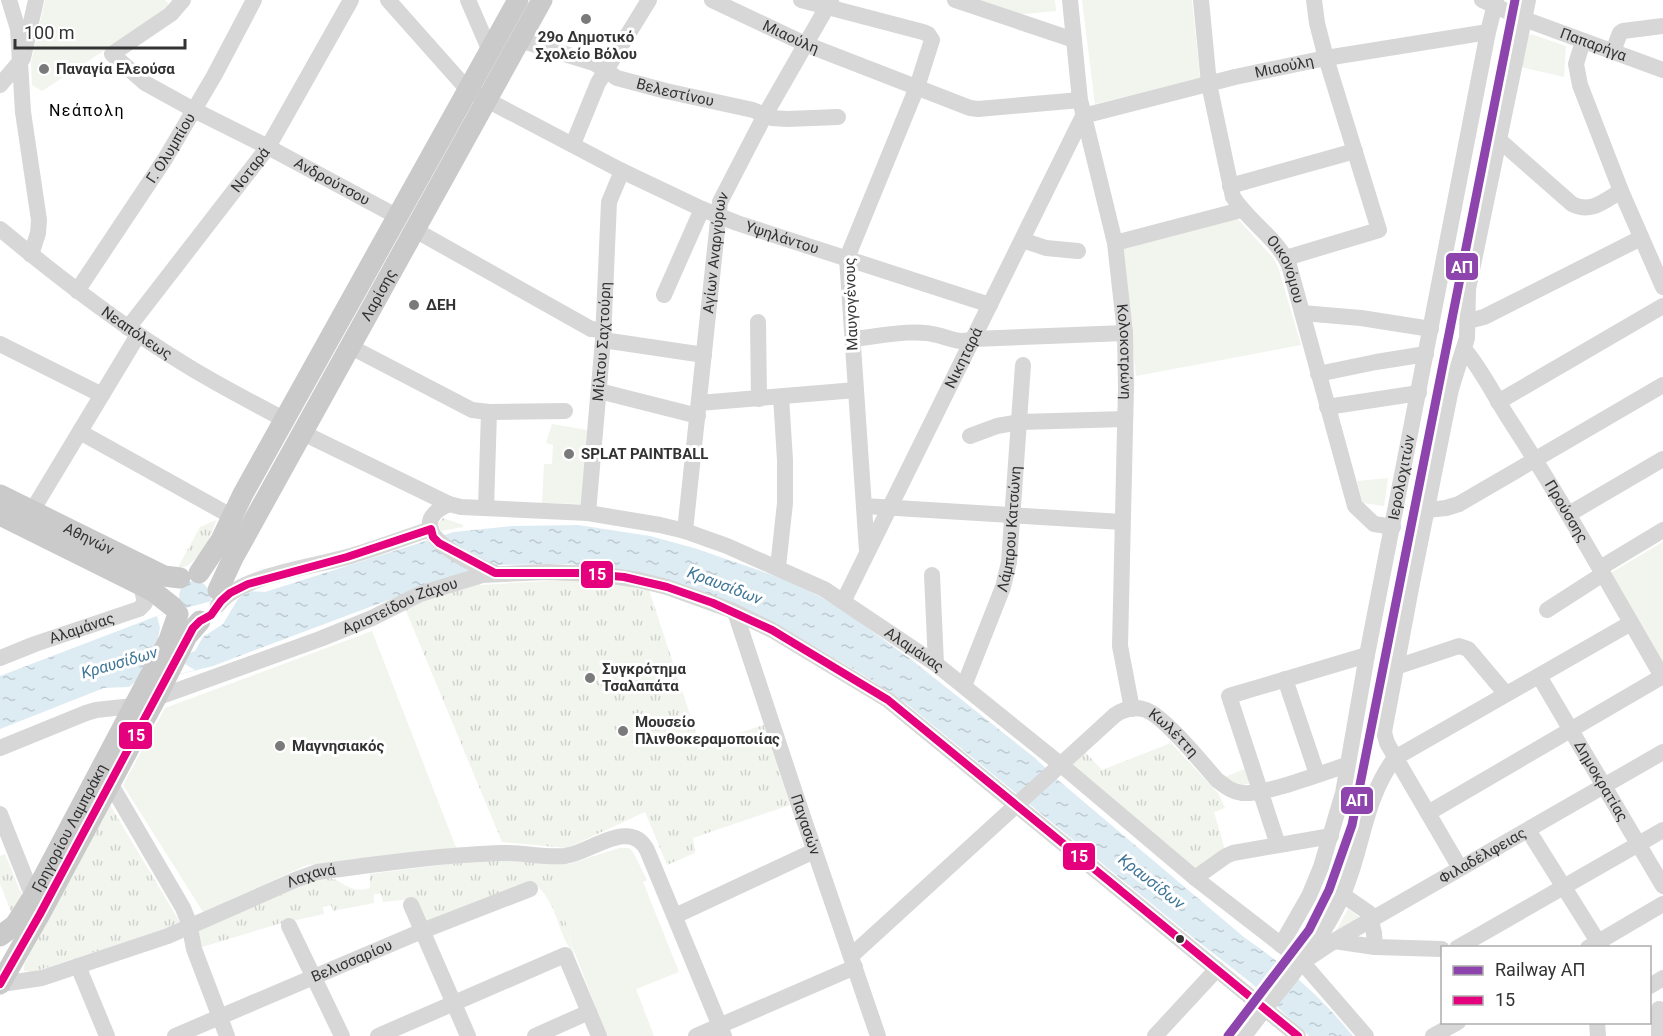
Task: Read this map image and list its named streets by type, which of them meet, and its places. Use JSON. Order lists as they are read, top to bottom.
{
  "streets": {
    "main road": ["Λαρίσης", "Αθηνών", "Γρηγορίου Λαμπράκη"],
    "street": [
      "Μιαούλη",
      "Παπαρήγα",
      "Βελεστίνου",
      "Γ. Ολυμπίου",
      "Νοταρά",
      "Ανδρούτσου",
      "Υψηλάντου",
      "Αγίων Αναργύρων",
      "Οικονόμου",
      "Μαυγογένους",
      "Νεαπόλεως",
      "Μίλτου Σαχτούρη",
      "Κολοκοτρώνη",
      "Νικηταρά",
      "Ιερολοχιτών",
      "Προύσσης",
      "Λάμπρου Κατσώνη",
      "Αριστείδου Ζάχου",
      "Αλαμάνας",
      "Κωλέττη",
      "Δημοκρατίας",
      "Παγασών",
      "Φιλαδέλφειας",
      "Λαχανά",
      "Βελισσαρίου"
    ]
  },
  "crossings": [
    ["Μιαούλη", "Αγίων Αναργύρων"],
    ["Μιαούλη", "Οικονόμου"],
    ["Μιαούλη", "Μαυγογένους"],
    ["Μιαούλη", "Κολοκοτρώνη"],
    ["Μιαούλη", "Νικηταρά"],
    ["Μιαούλη", "Ιερολοχιτών"],
    ["Παπαρήγα", "Ιερολοχιτών"],
    ["Βελεστίνου", "Αγίων Αναργύρων"],
    ["Βελεστίνου", "Λαρίσης"],
    ["Γ. Ολυμπίου", "Ανδρούτσου"],
    ["Γ. Ολυμπίου", "Νεαπόλεως"],
    ["Νοταρά", "Ανδρούτσου"],
    ["Νοταρά", "Νεαπόλεως"],
    ["Νοταρά", "Αθηνών"],
    ["Ανδρούτσου", "Λαρίσης"],
    ["Υψηλάντου", "Αγίων Αναργύρων"],
    ["Υψηλάντου", "Λαρίσης"],
    ["Υψηλάντου", "Μαυγογένους"],
    ["Υψηλάντου", "Μίλτου Σαχτούρη"],
    ["Υψηλάντου", "Νικηταρά"],
    ["Αγίων Αναργύρων", "Μαυγογένους"],
    ["Αγίων Αναργύρων", "Αλαμάνας"],
    ["Οικονόμου", "Ιερολοχιτών"],
    ["Λαρίσης", "Νεαπόλεως"],
    ["Λαρίσης", "Αθηνών"],
    ["Λαρίσης", "Γρηγορίου Λαμπράκη"],
    ["Μαυγογένους", "Νικηταρά"],
    ["Μίλτου Σαχτούρη", "Αλαμάνας"],
    ["Κολοκοτρώνη", "Νικηταρά"],
    ["Κολοκοτρώνη", "Κωλέττη"],
    ["Νικηταρά", "Αλαμάνας"],
    ["Ιερολοχιτών", "Αλαμάνας"],
    ["Ιερολοχιτών", "Κωλέττη"],
    ["Λάμπρου Κατσώνη", "Αλαμάνας"],
    ["Αθηνών", "Αλαμάνας"],
    ["Αθηνών", "Γρηγορίου Λαμπράκη"],
    ["Αριστείδου Ζάχου", "Κωλέττη"],
    ["Αριστείδου Ζάχου", "Παγασών"],
    ["Αριστείδου Ζάχου", "Γρηγορίου Λαμπράκη"],
    ["Αλαμάνας", "Κωλέττη"],
    ["Αλαμάνας", "Φιλαδέλφειας"],
    ["Κωλέττη", "Παγασών"],
    ["Δημοκρατίας", "Φιλαδέλφειας"],
    ["Γρηγορίου Λαμπράκη", "Λαχανά"]
  ],
  "districts": ["Νεάπολη"],
  "water": ["Κραυσίδων"],
  "places": [
    "29ο Δημοτικό Σχολείο Βόλου",
    "Παναγία Ελεούσα",
    "ΔΕΗ",
    "SPLAT PAINTBALL",
    "Συγκρότημα Τσαλαπάτα",
    "Μουσείο Πλινθοκεραμοποιίας",
    "Μαγνησιακός"
  ],
  "lines": ["rail line ΑΠ", "transit line 15"],
  "legend": ["Railway ΑΠ", "15"],
  "scale_bar": "100 m"
}
